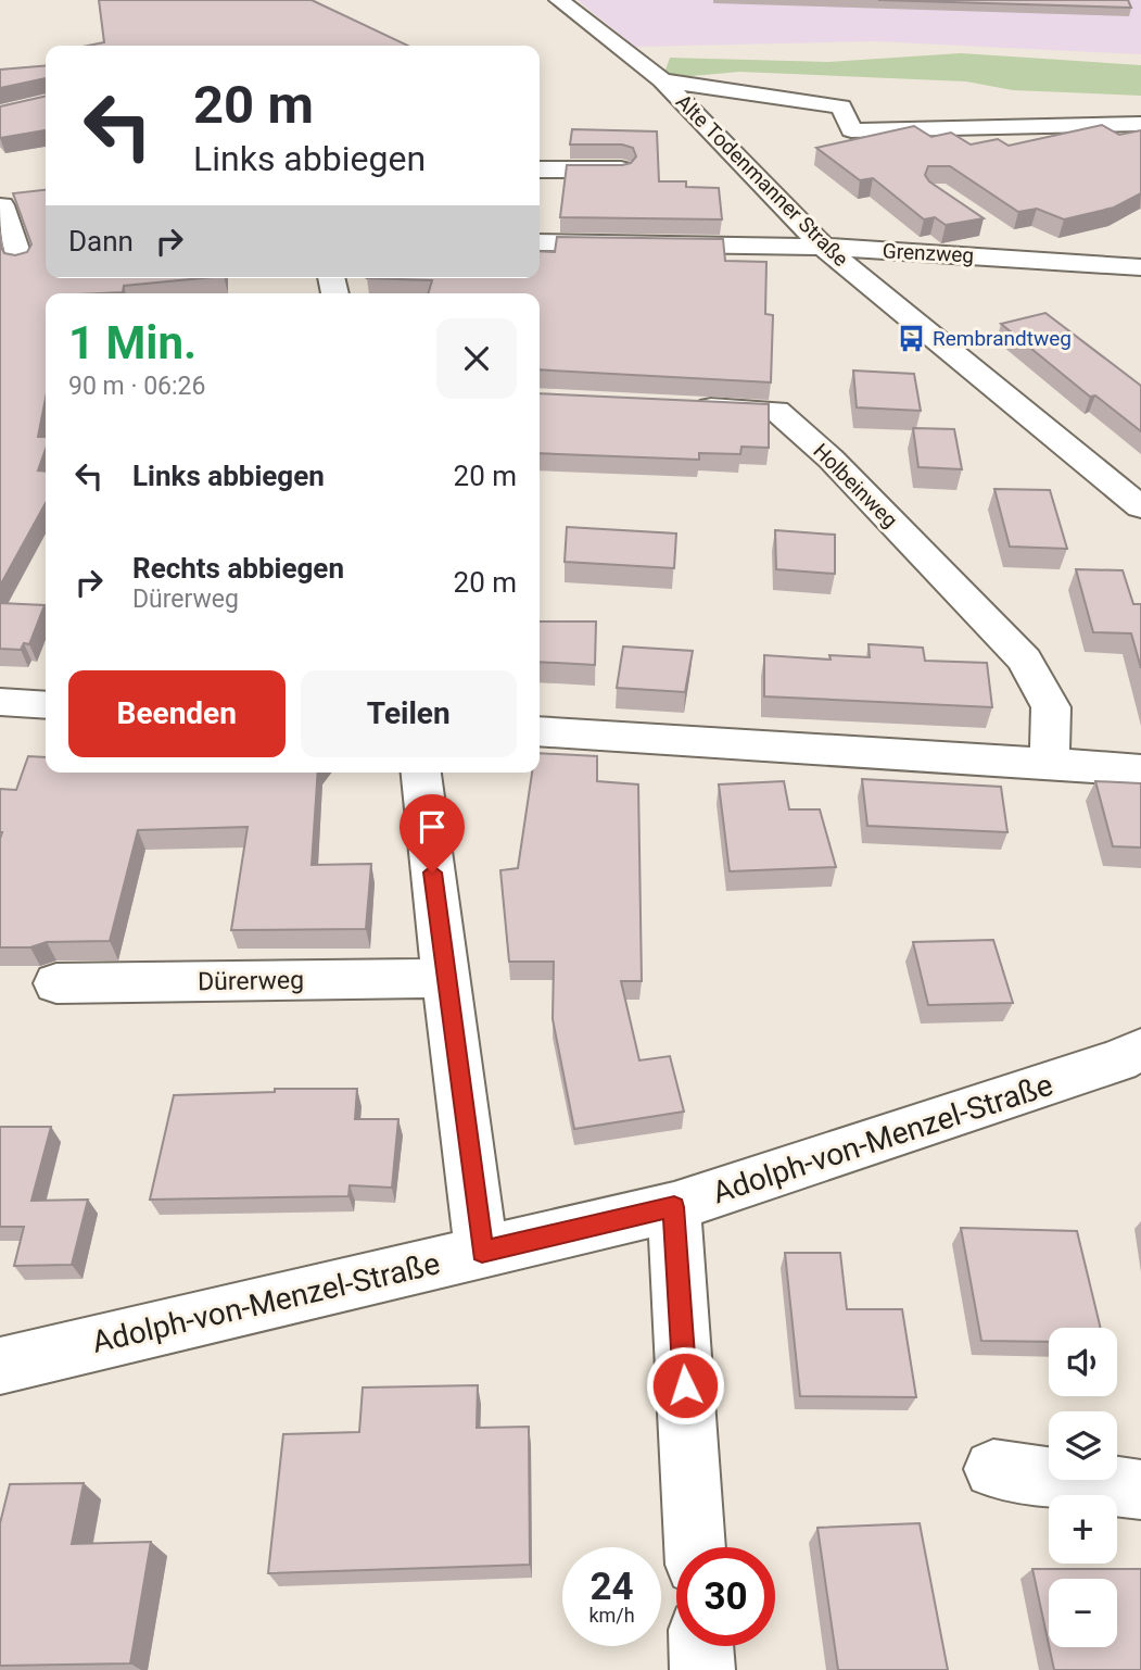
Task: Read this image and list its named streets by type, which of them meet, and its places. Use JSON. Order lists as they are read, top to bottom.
{
  "streets": {
    "street": [
      "Alte Todenmanner Straße",
      "Grenzweg",
      "Holbeinweg",
      "Dürerweg",
      "Adolph-von-Menzel-Straße"
    ]
  },
  "crossings": [
    ["Alte Todenmanner Straße", "Grenzweg"]
  ],
  "places": {
    "bus stop": ["Rembrandtweg"]
  },
  "page": {
    "turn": ["20 m", "Links abbiegen"],
    "then": "Dann",
    "heading": ["1 Min.", "90 m · 06:26"],
    "list": [
      {
        "name": "Links abbiegen",
        "value": "20 m"
      },
      {
        "name": "Rechts abbiegen",
        "note": "Dürerweg",
        "value": "20 m"
      }
    ],
    "buttons": ["Beenden", "Teilen"],
    "map_buttons": ["+", "−"],
    "speed": "24 km/h",
    "limit": "30"
  }
}
